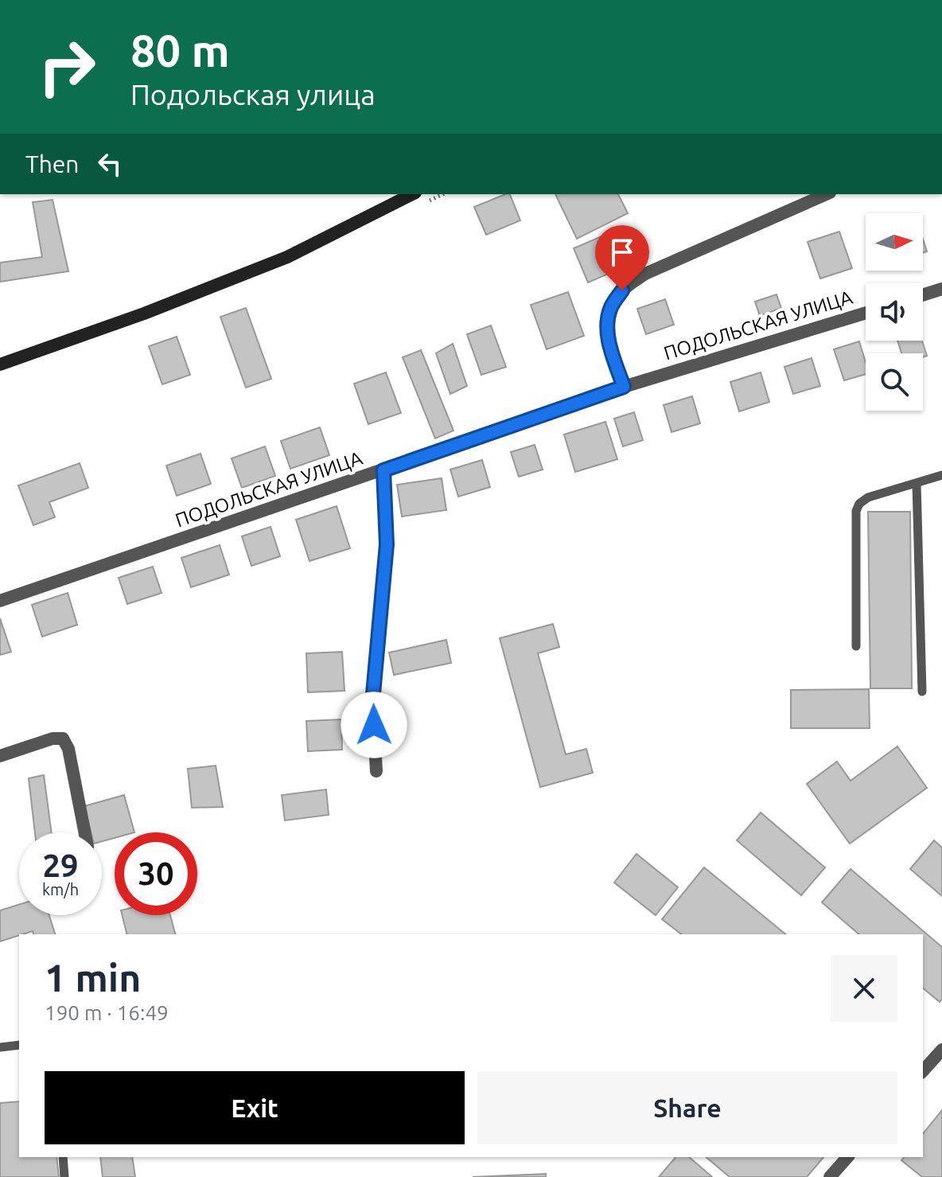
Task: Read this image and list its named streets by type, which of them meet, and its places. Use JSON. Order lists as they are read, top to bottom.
{
  "streets": {
    "street": ["ПОДОЛЬСКАЯ УЛИЦА"]
  },
  "north": "right",
  "page": {
    "turn": ["80 m", "Подольская улица"],
    "then": "Then",
    "speed": "29 km/h",
    "limit": "30",
    "heading": ["1 min", "190 m · 16:49"],
    "buttons": ["Exit", "Share"]
  }
}
